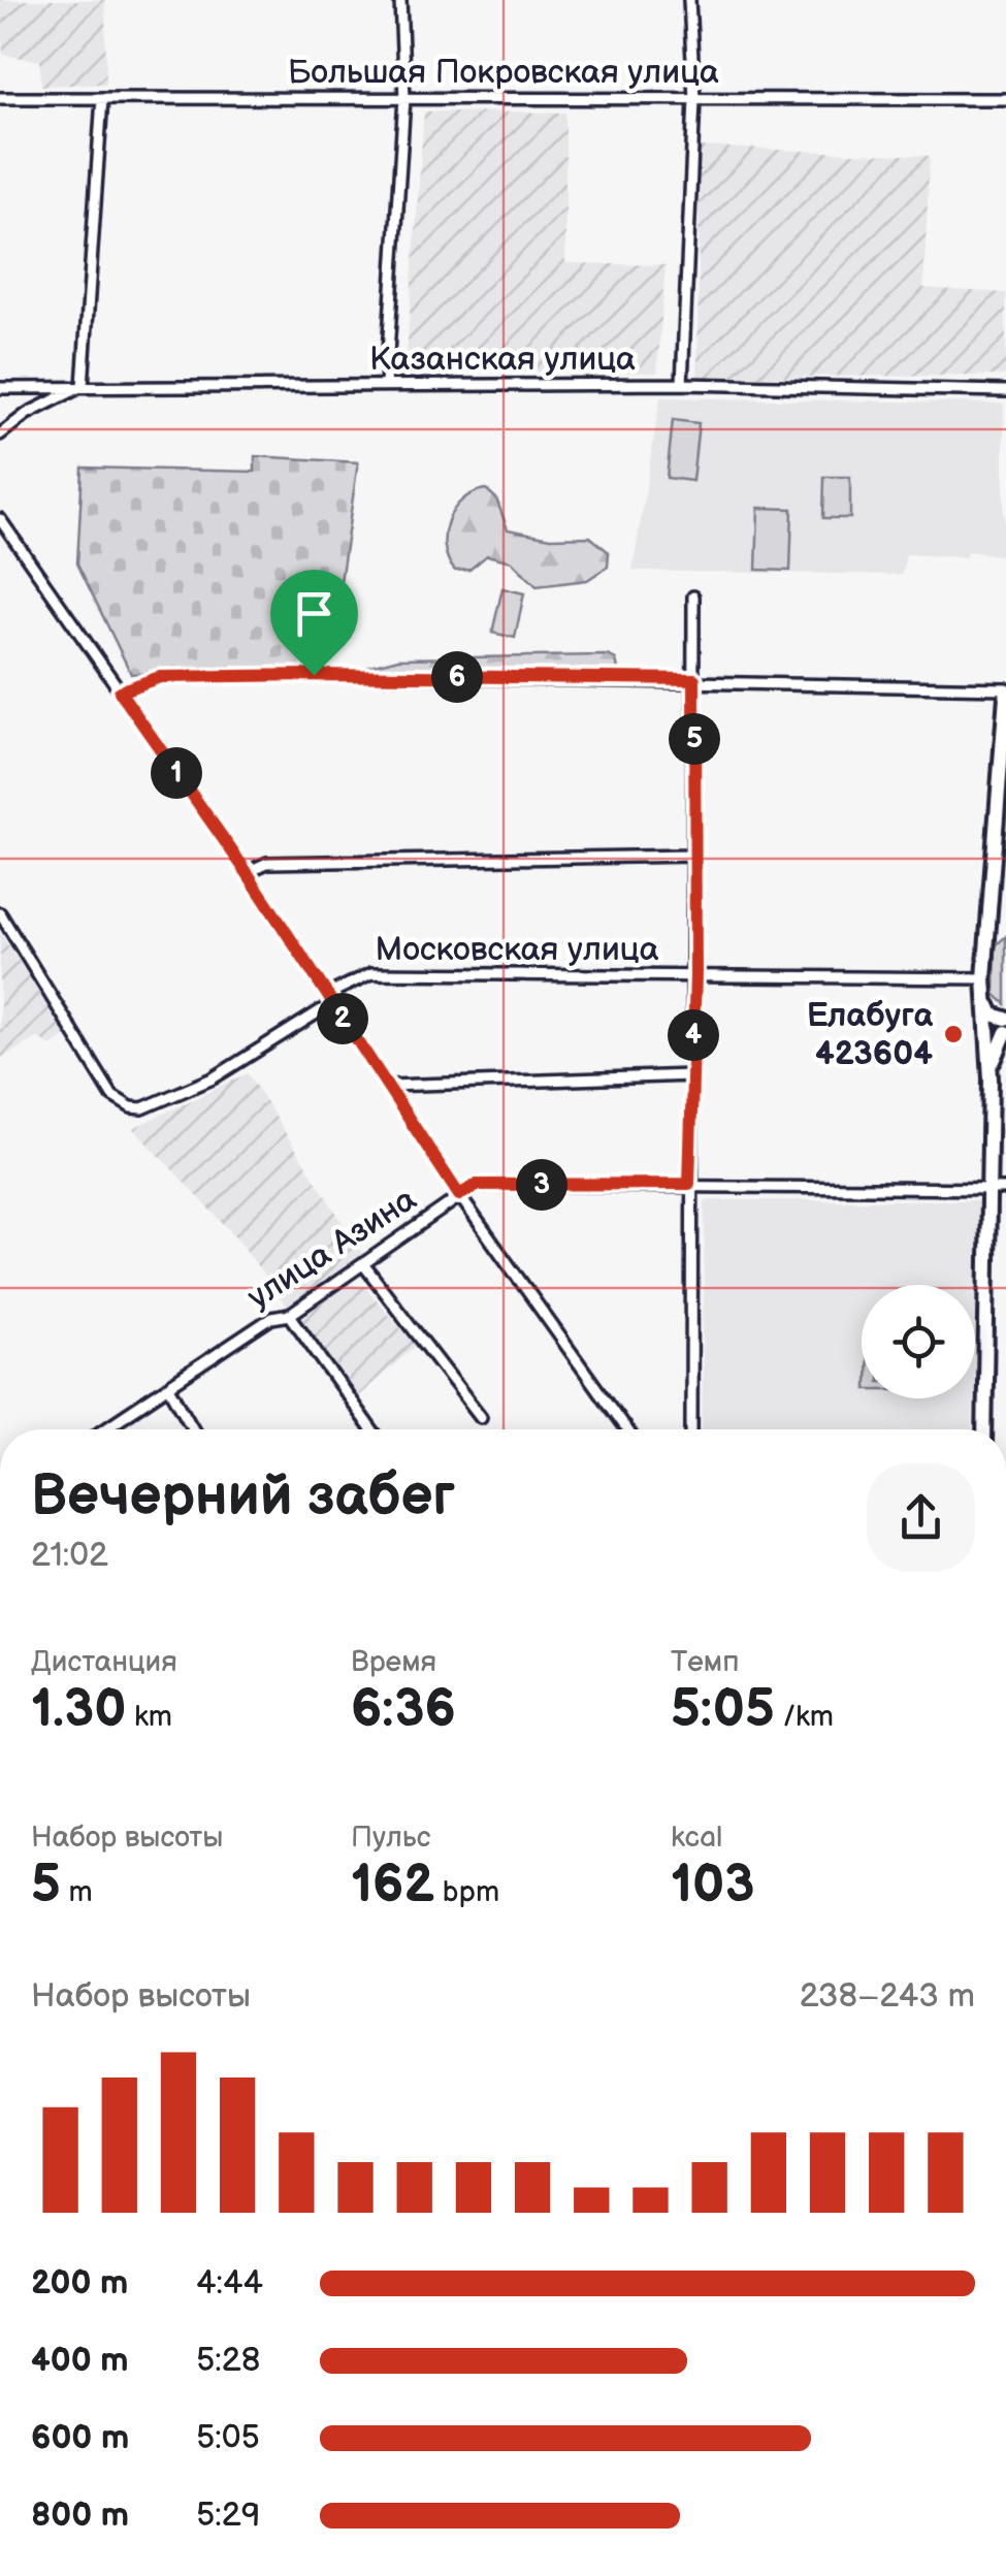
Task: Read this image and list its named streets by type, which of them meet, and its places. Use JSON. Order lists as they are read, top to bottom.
{
  "streets": {
    "street": [
      "Большая Покровская улица",
      "Казанская улица",
      "Московская улица",
      "улица Азина"
    ]
  },
  "places": ["Елабуга 423604"],
  "page": {
    "pins": [
      "6",
      "5",
      "1",
      "2",
      "4",
      "3"
    ],
    "heading": ["Вечерний забег", "21:02"],
    "stats": [
      ["Дистанция", "1.30 km"],
      ["Время", "6:36"],
      ["Темп", "5:05 /km"],
      ["Набор высоты", "5 m"],
      ["Пульс", "162 bpm"],
      ["kcal", "103"]
    ],
    "chart": ["Набор высоты", "238–243 m"],
    "list": [
      {
        "name": "200 m",
        "note": "4:44"
      },
      {
        "name": "400 m",
        "note": "5:28"
      },
      {
        "name": "600 m",
        "note": "5:05"
      },
      {
        "name": "800 m",
        "note": "5:29"
      }
    ]
  }
}
